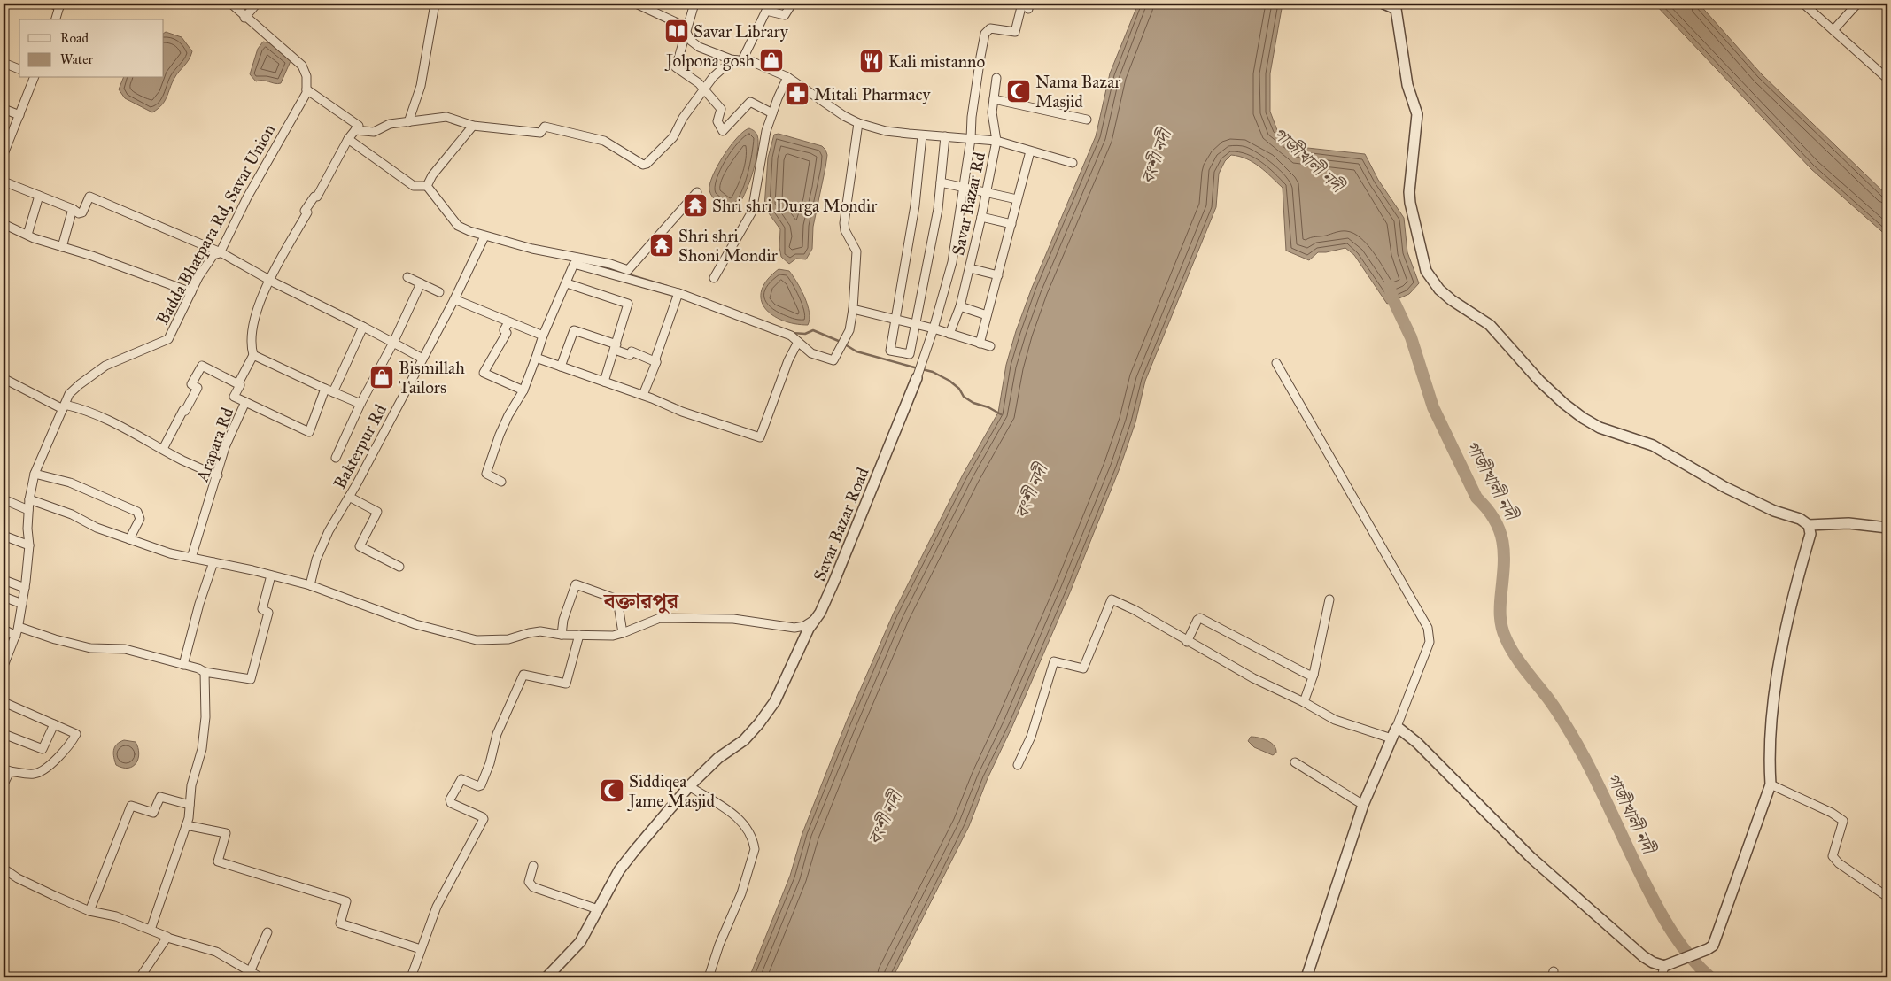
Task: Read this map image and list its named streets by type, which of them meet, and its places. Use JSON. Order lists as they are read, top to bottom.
{
  "streets": {
    "street": [
      "Savar Bazar Rd",
      "Badda Bhatpara Rd, Savar Union",
      "Arapara Rd",
      "Bakterpur Rd",
      "Savar Bazar Road"
    ]
  },
  "districts": ["বক্তারপুর"],
  "water": ["বংশী নদী", "গাজীখালী নদী"],
  "places": {
    "library": ["Savar Library"],
    "shop": ["Jolpona gosh", "Bismillah Tailors"],
    "restaurant": ["Kali mistanno"],
    "mosque": ["Nama Bazar Masjid", "Siddiqea Jame Masjid"],
    "pharmacy": ["Mitali Pharmacy"],
    "temple": ["Shri shri Durga Mondir", "Shri shri Shoni Mondir"]
  },
  "legend": ["Road", "Water"]
}
